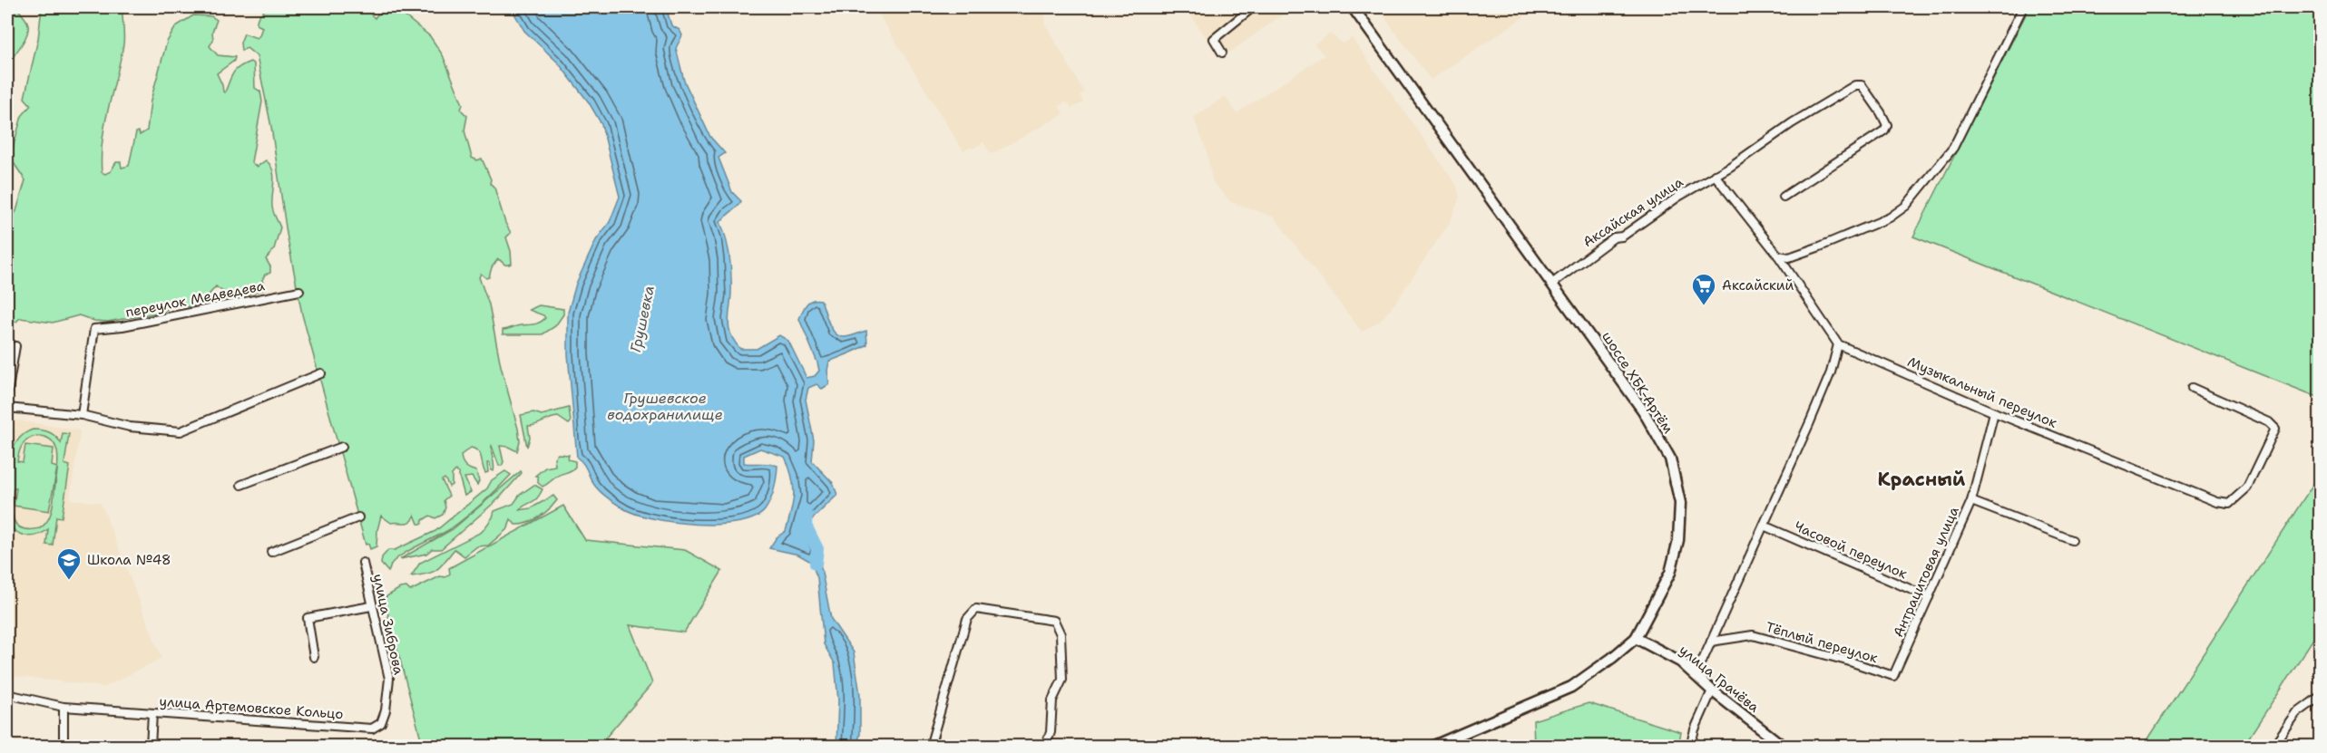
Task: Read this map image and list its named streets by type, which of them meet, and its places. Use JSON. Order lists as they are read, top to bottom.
{
  "streets": {
    "main road": ["шоссе ХБК-Артём", "улица Грачёва"],
    "street": [
      "Аксайская улица",
      "переулок Медведева",
      "Музыкальный переулок",
      "Часовой переулок",
      "Антрацитовая улица",
      "улица Зиброва",
      "Тёплый переулок",
      "улица Артемовское Кольцо"
    ]
  },
  "crossings": [
    ["Аксайская улица", "шоссе ХБК-Артём"],
    ["шоссе ХБК-Артём", "улица Грачёва"],
    ["Музыкальный переулок", "Антрацитовая улица"],
    ["Часовой переулок", "Антрацитовая улица"],
    ["Антрацитовая улица", "Тёплый переулок"],
    ["улица Зиброва", "улица Артемовское Кольцо"]
  ],
  "districts": ["Красный"],
  "water": ["Грушевка", "Грушевское водохранилище"],
  "places": {
    "supermarket": ["Аксайский"],
    "school or university": ["Школа №48"]
  }
}
